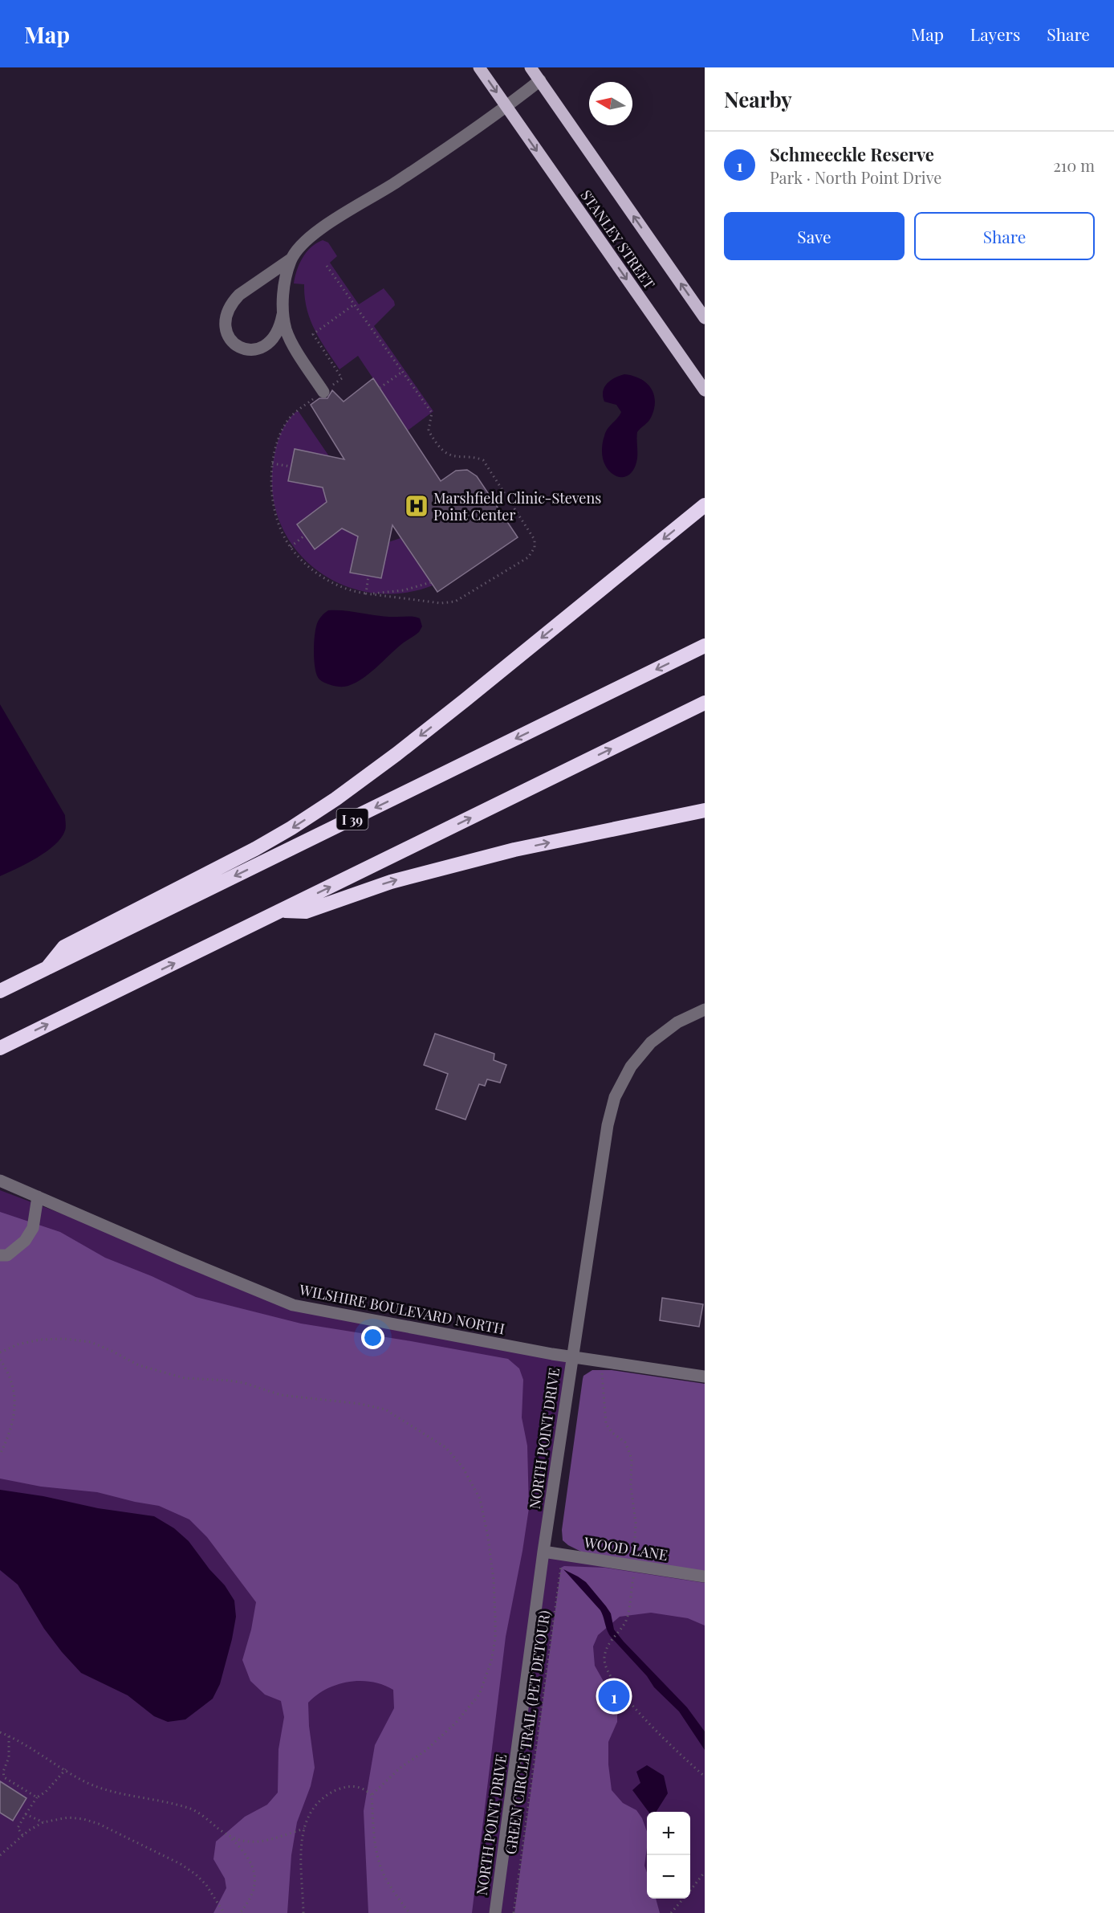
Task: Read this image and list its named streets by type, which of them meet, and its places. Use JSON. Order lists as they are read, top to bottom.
{
  "streets": {
    "highway": ["I 39"],
    "main road": ["STANLEY STREET"],
    "street": ["WILSHIRE BOULEVARD NORTH", "NORTH POINT DRIVE", "WOOD LANE"],
    "path": ["GREEN CIRCLE TRAIL (PET DETOUR)"]
  },
  "crossings": [
    ["WILSHIRE BOULEVARD NORTH", "NORTH POINT DRIVE"],
    ["NORTH POINT DRIVE", "WOOD LANE"],
    ["WOOD LANE", "GREEN CIRCLE TRAIL (PET DETOUR)"]
  ],
  "places": {
    "hospital": ["Marshfield Clinic-Stevens Point Center"]
  },
  "north": "left",
  "page": {
    "header": "Map",
    "nav": ["Map", "Layers", "Share"],
    "heading": "Nearby",
    "list": [
      {
        "mark": "1",
        "name": "Schmeeckle Reserve",
        "note": "Park · North Point Drive",
        "value": "210 m"
      }
    ],
    "buttons": ["Save", "Share"],
    "pins": "1",
    "map_buttons": ["+", "−"]
  }
}
